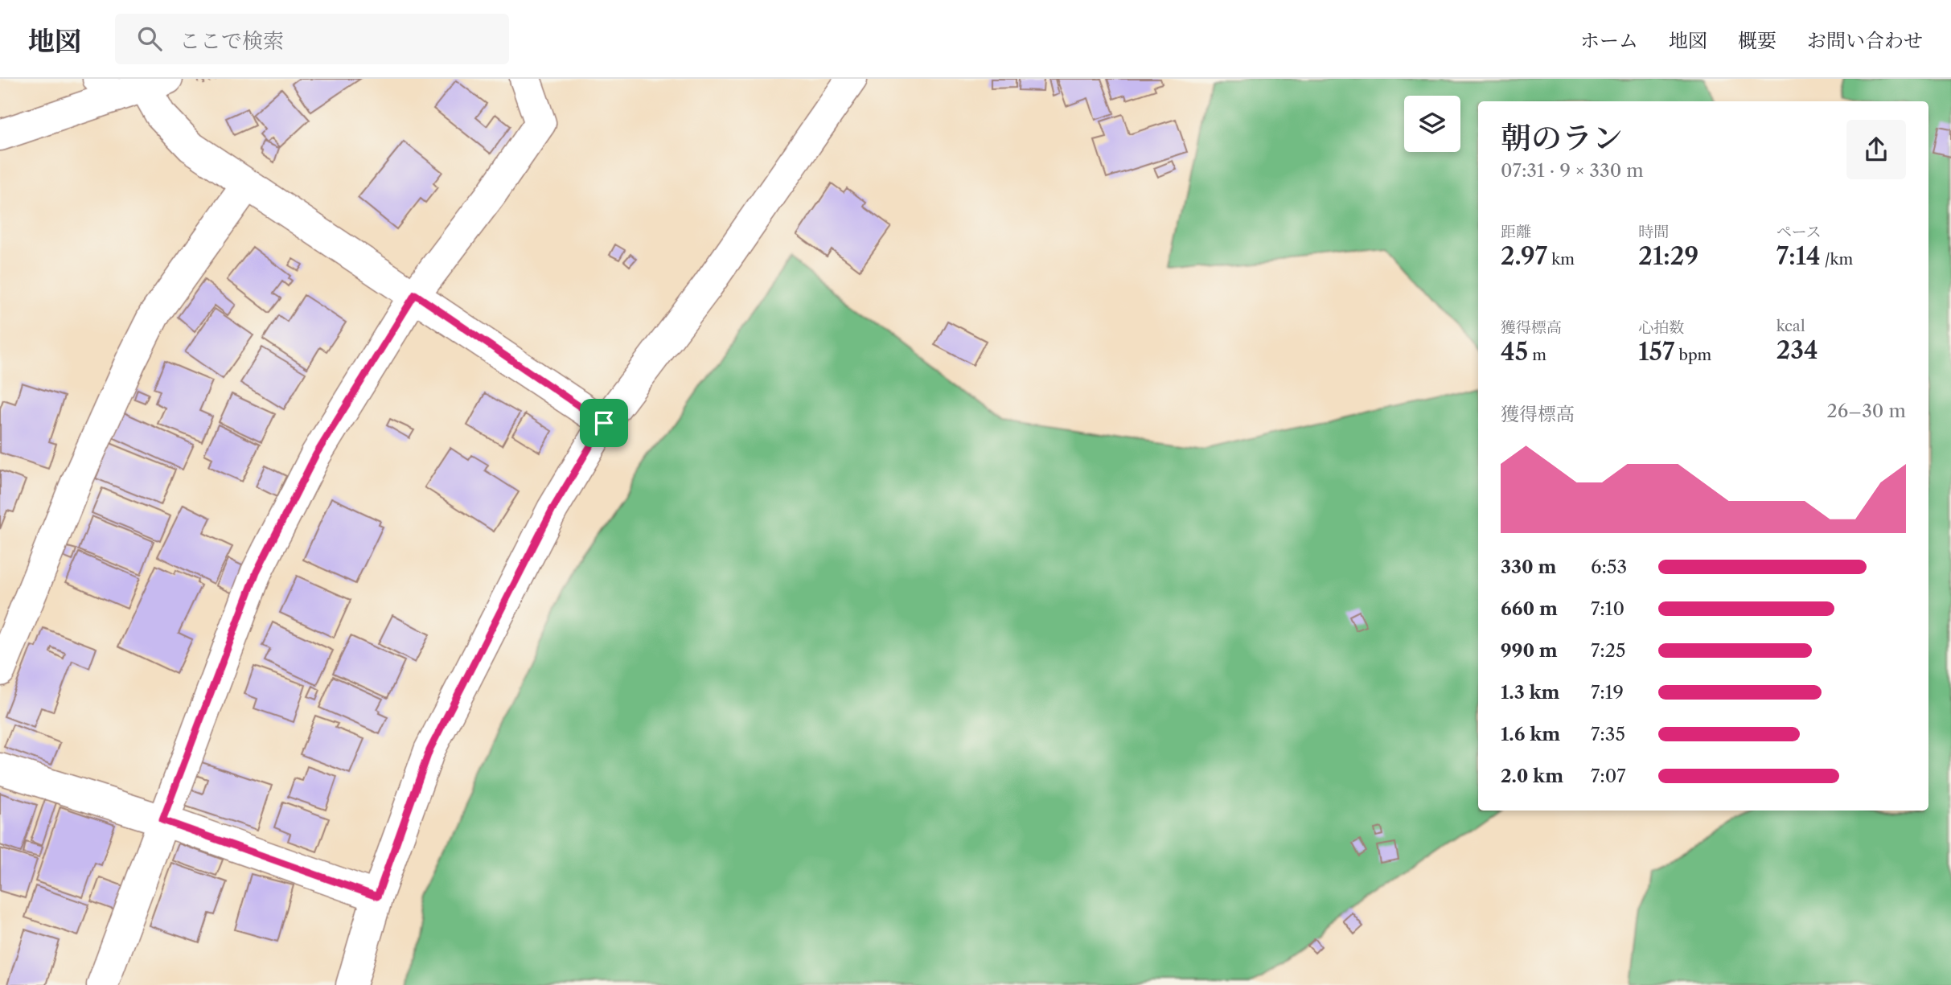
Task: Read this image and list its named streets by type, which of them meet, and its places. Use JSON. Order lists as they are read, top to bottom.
{
  "page": {
    "header": "地図",
    "search": "ここで検索",
    "nav": [
      "ホーム",
      "地図",
      "概要",
      "お問い合わせ"
    ],
    "heading": ["朝のラン", "07:31 · 9 × 330 m"],
    "stats": [
      ["距離", "2.97 km"],
      ["時間", "21:29"],
      ["ペース", "7:14 /km"],
      ["獲得標高", "45 m"],
      ["心拍数", "157 bpm"],
      ["kcal", "234"]
    ],
    "chart": ["獲得標高", "26–30 m"],
    "list": [
      {
        "name": "330 m",
        "note": "6:53"
      },
      {
        "name": "660 m",
        "note": "7:10"
      },
      {
        "name": "990 m",
        "note": "7:25"
      },
      {
        "name": "1.3 km",
        "note": "7:19"
      },
      {
        "name": "1.6 km",
        "note": "7:35"
      },
      {
        "name": "2.0 km",
        "note": "7:07"
      }
    ]
  }
}
